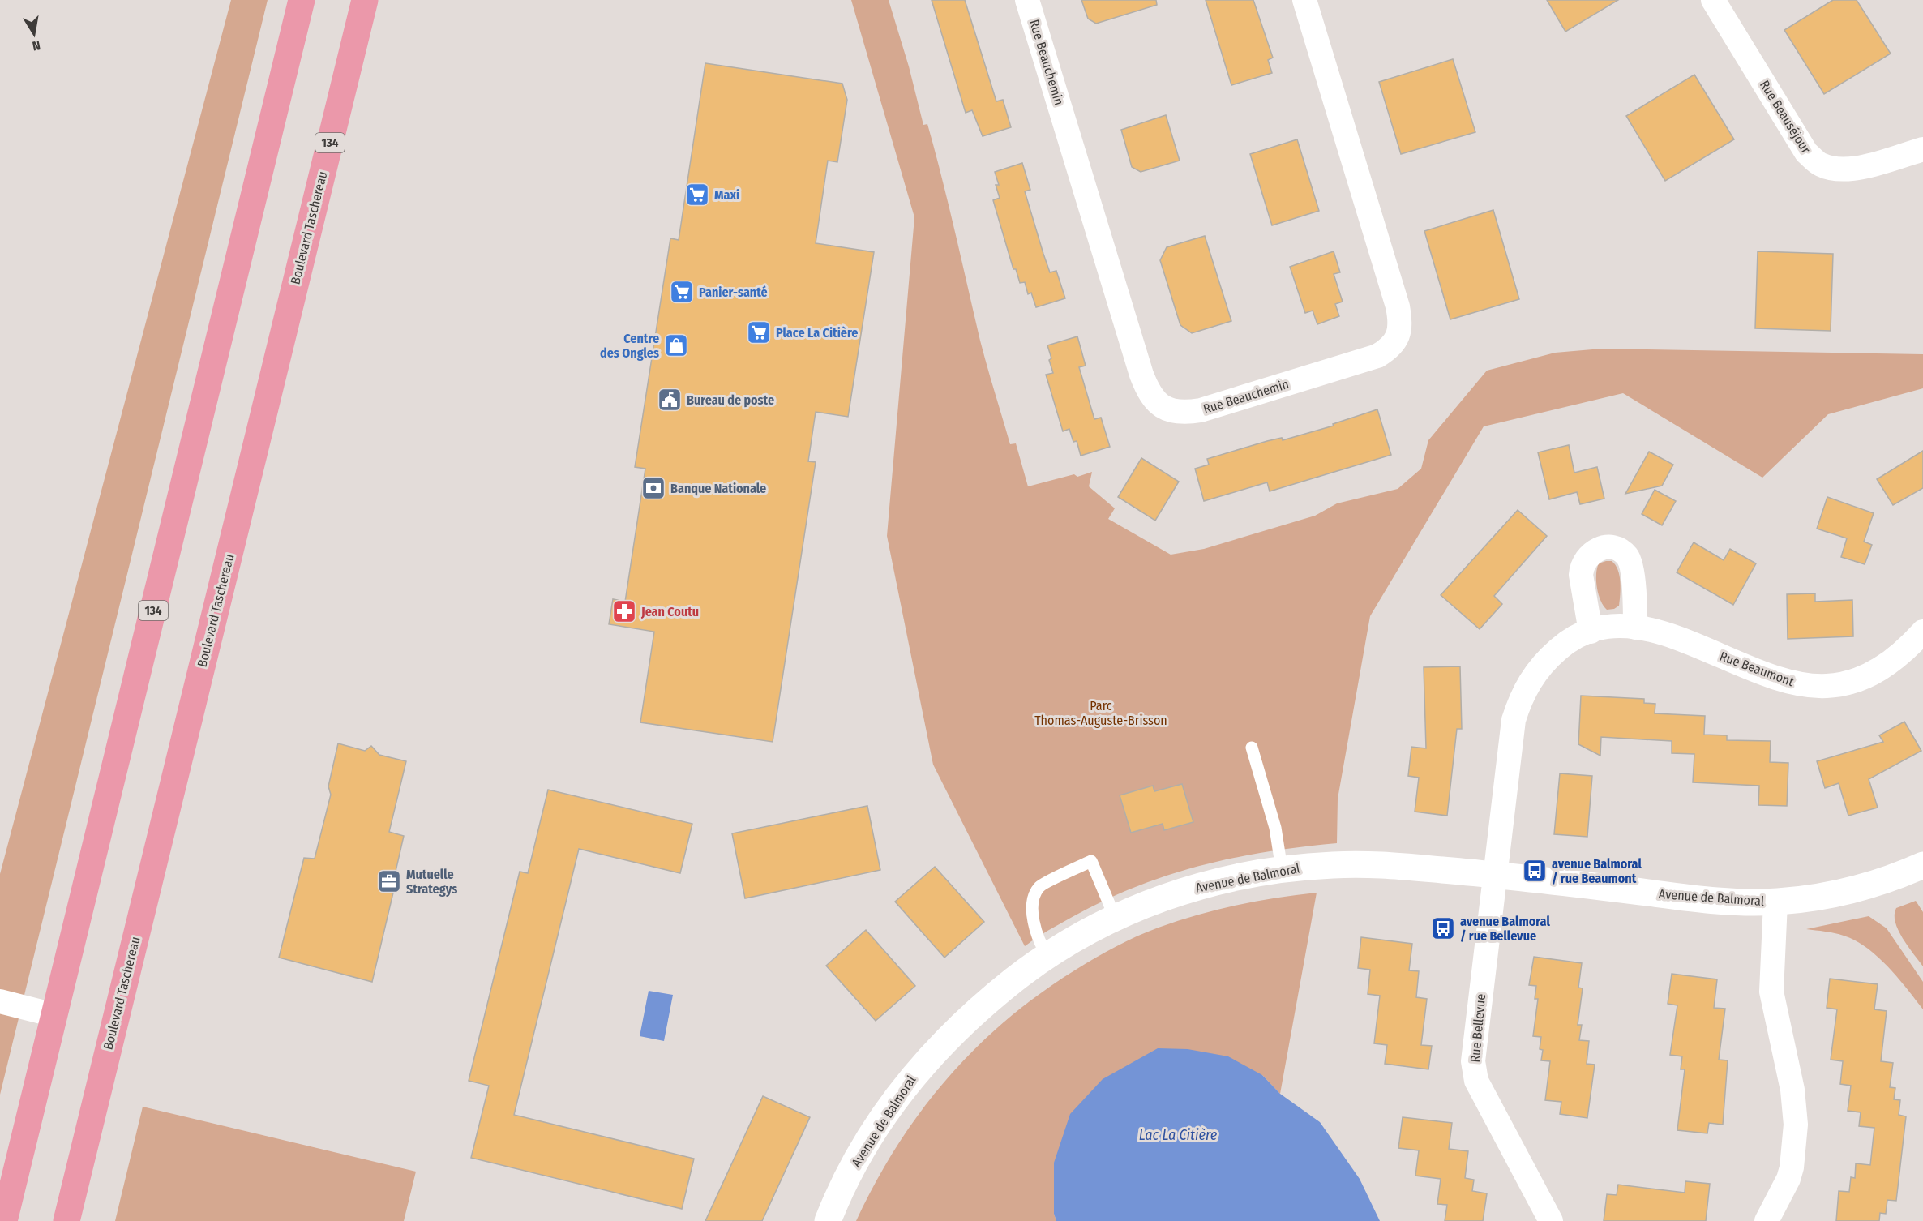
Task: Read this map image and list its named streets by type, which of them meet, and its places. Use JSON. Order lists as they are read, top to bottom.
{
  "streets": {
    "main road": ["134", "Boulevard Taschereau"],
    "street": [
      "Rue Beauchemin",
      "Rue Beauséjour",
      "Rue Beaumont",
      "Avenue de Balmoral",
      "Rue Bellevue"
    ]
  },
  "crossings": [
    ["Rue Beaumont", "Avenue de Balmoral"],
    ["Rue Beaumont", "Rue Bellevue"],
    ["Avenue de Balmoral", "Rue Bellevue"]
  ],
  "water": ["Lac La Citière"],
  "parks": ["Parc Thomas-Auguste-Brisson"],
  "places": {
    "supermarket": ["Maxi", "Panier-santé", "Place La Citière"],
    "shop": ["Centre des Ongles"],
    "public building": ["Bureau de poste"],
    "bank": ["Banque Nationale"],
    "pharmacy": ["Jean Coutu"],
    "bus stop": ["avenue Balmoral / rue Beaumont", "avenue Balmoral / rue Bellevue"],
    "office": ["Mutuelle Strategys"]
  },
  "north": "bottom"
}
